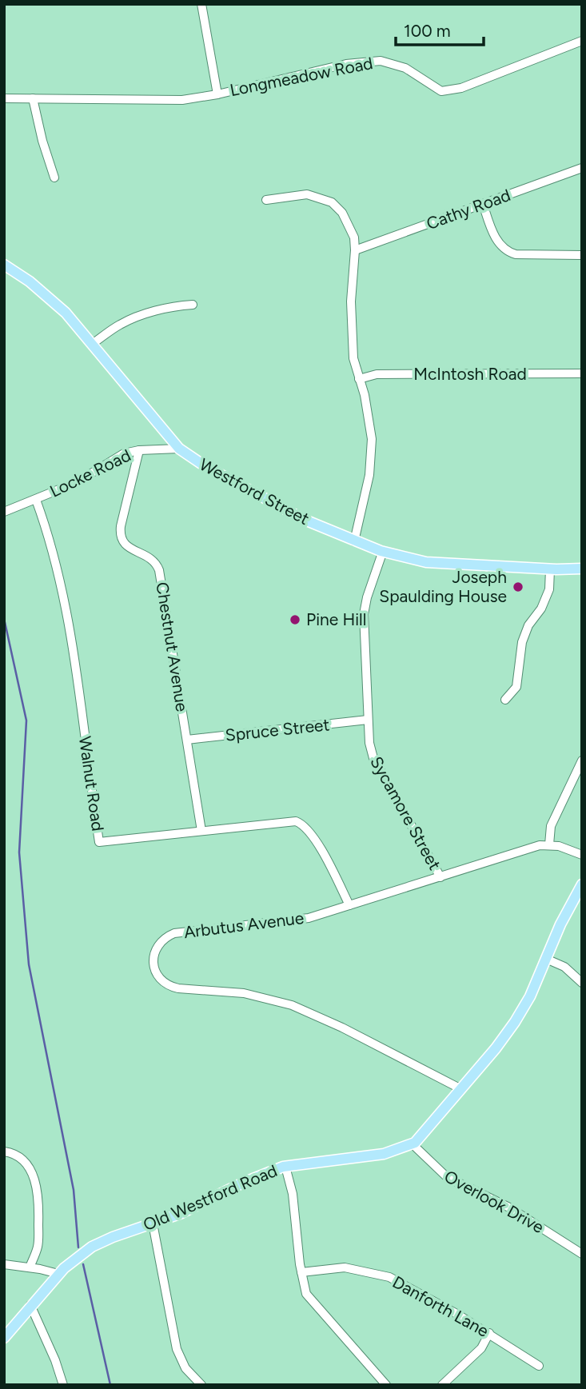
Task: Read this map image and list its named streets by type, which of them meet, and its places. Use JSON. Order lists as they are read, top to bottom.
{
  "streets": {
    "main road": ["Westford Street", "Old Westford Road"],
    "street": [
      "Longmeadow Road",
      "Cathy Road",
      "McIntosh Road",
      "Locke Road",
      "Chestnut Avenue",
      "Spruce Street",
      "Walnut Road",
      "Sycamore Street",
      "Arbutus Avenue",
      "Overlook Drive",
      "Danforth Lane"
    ]
  },
  "crossings": [
    ["Locke Road", "Westford Street"],
    ["Locke Road", "Chestnut Avenue"],
    ["Locke Road", "Walnut Road"],
    ["Westford Street", "Sycamore Street"],
    ["Chestnut Avenue", "Spruce Street"],
    ["Chestnut Avenue", "Walnut Road"],
    ["Spruce Street", "Sycamore Street"],
    ["Walnut Road", "Arbutus Avenue"],
    ["Sycamore Street", "Arbutus Avenue"],
    ["Arbutus Avenue", "Old Westford Road"],
    ["Old Westford Road", "Overlook Drive"]
  ],
  "places": ["Joseph Spaulding House", "Pine Hill"],
  "scale_bar": "100 m"
}
